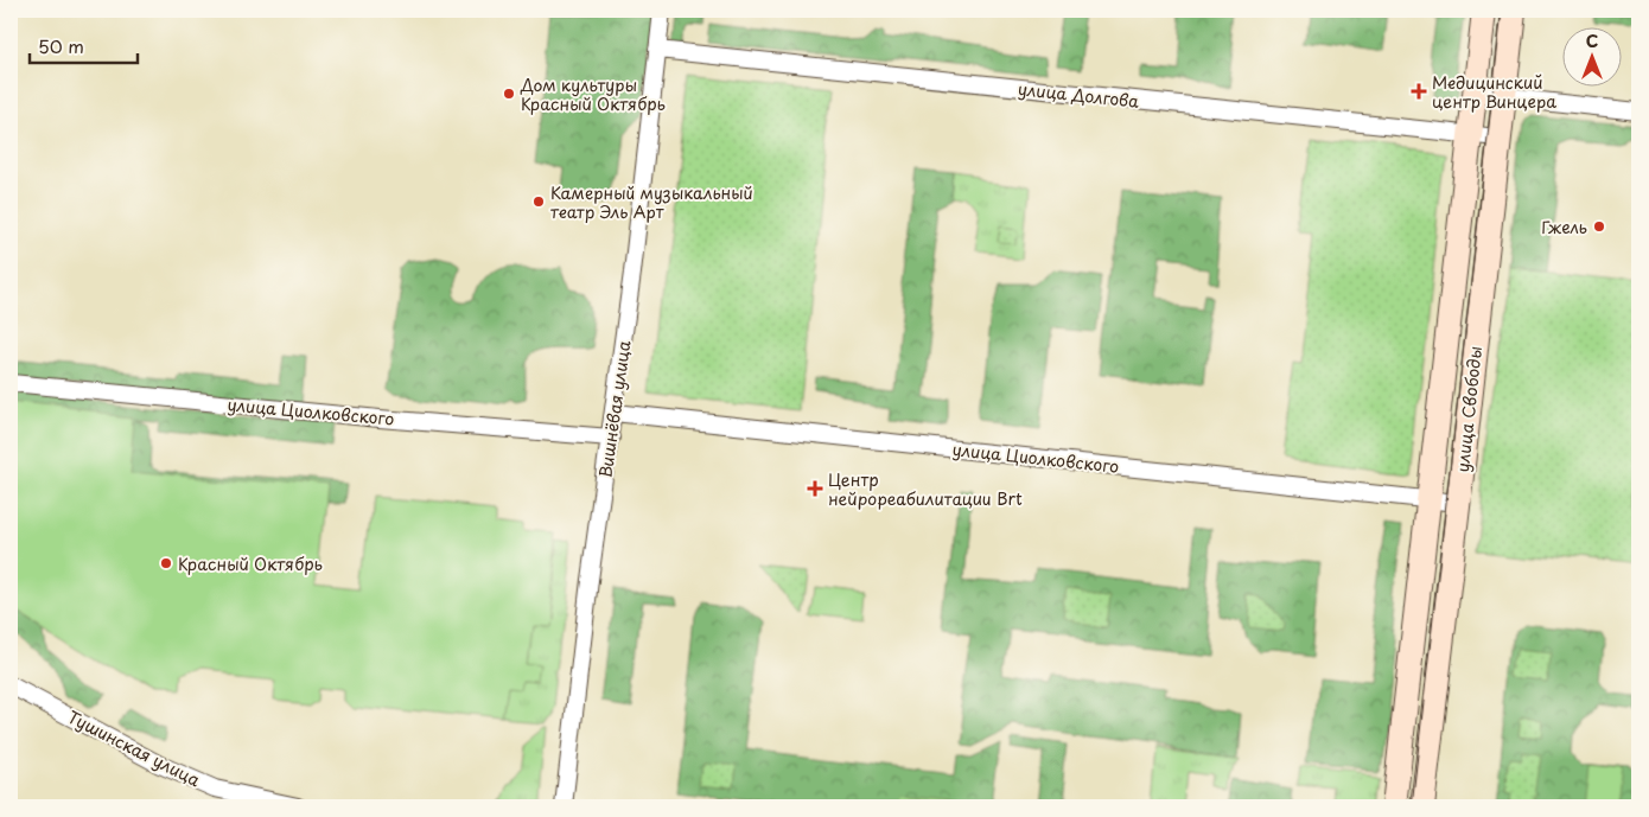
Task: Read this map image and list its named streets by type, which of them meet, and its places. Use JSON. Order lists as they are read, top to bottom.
{
  "streets": {
    "main road": ["улица Свободы"],
    "street": [
      "улица Долгова",
      "Вишнёвая улица",
      "улица Циолковского",
      "Тушинская улица"
    ]
  },
  "crossings": [
    ["улица Долгова", "Вишнёвая улица"],
    ["улица Долгова", "улица Свободы"],
    ["Вишнёвая улица", "улица Циолковского"],
    ["улица Свободы", "улица Циолковского"]
  ],
  "places": {
    "health": ["Медицинский центр Винцера", "Центр нейрореабилитации Brt"],
    "other": [
      "Дом культуры Красный Октябрь",
      "Камерный музыкальный театр Эль Арт",
      "Гжель",
      "Красный Октябрь"
    ]
  },
  "scale_bar": "50 m",
  "north": "top"
}
